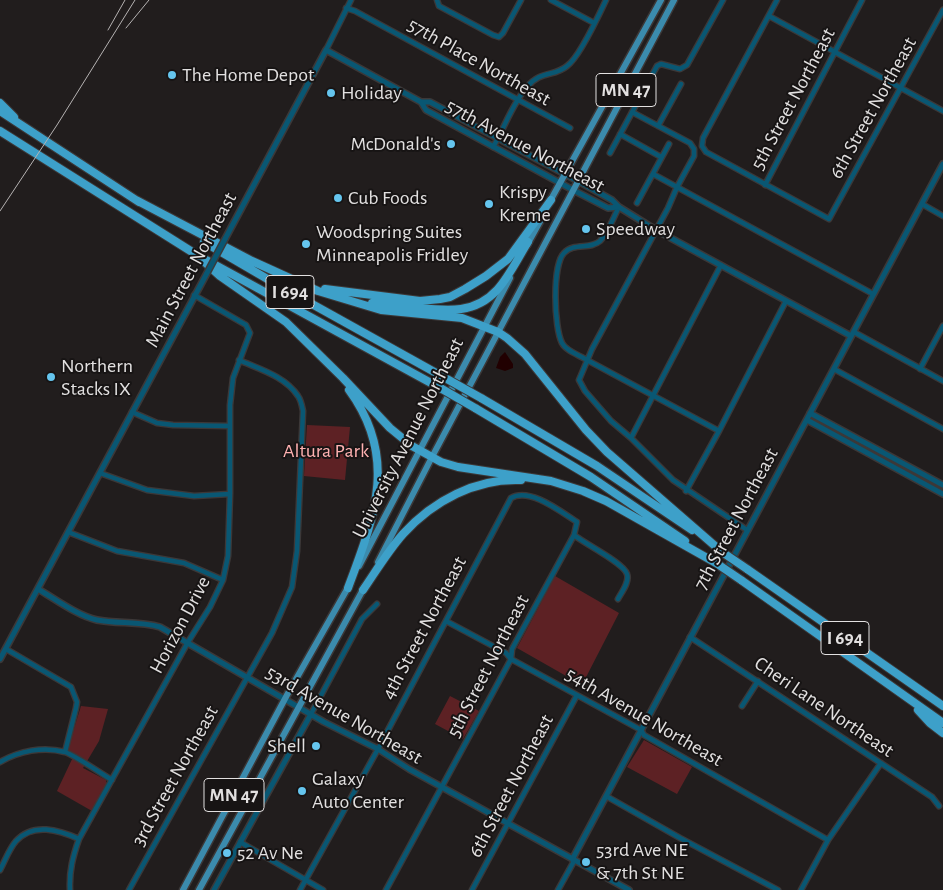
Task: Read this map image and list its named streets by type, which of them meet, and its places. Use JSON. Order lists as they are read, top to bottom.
{
  "streets": {
    "highway": ["I 694"],
    "main road": ["MN 47", "University Avenue Northeast"],
    "street": [
      "57th Place Northeast",
      "5th Street Northeast",
      "6th Street Northeast",
      "57th Avenue Northeast",
      "Main Street Northeast",
      "7th Street Northeast",
      "Horizon Drive",
      "4th Street Northeast",
      "Cheri Lane Northeast",
      "53rd Avenue Northeast",
      "54th Avenue Northeast",
      "3rd Street Northeast"
    ]
  },
  "crossings": [
    ["57th Place Northeast", "Main Street Northeast"],
    ["5th Street Northeast", "6th Street Northeast"],
    ["5th Street Northeast", "4th Street Northeast"],
    ["5th Street Northeast", "53rd Avenue Northeast"],
    ["5th Street Northeast", "54th Avenue Northeast"],
    ["6th Street Northeast", "53rd Avenue Northeast"],
    ["6th Street Northeast", "54th Avenue Northeast"],
    ["57th Avenue Northeast", "Main Street Northeast"],
    ["57th Avenue Northeast", "University Avenue Northeast"],
    ["57th Avenue Northeast", "7th Street Northeast"],
    ["Main Street Northeast", "Horizon Drive"],
    ["Main Street Northeast", "53rd Avenue Northeast"],
    ["University Avenue Northeast", "53rd Avenue Northeast"],
    ["7th Street Northeast", "Cheri Lane Northeast"],
    ["7th Street Northeast", "53rd Avenue Northeast"],
    ["7th Street Northeast", "54th Avenue Northeast"],
    ["Horizon Drive", "53rd Avenue Northeast"],
    ["Horizon Drive", "3rd Street Northeast"],
    ["4th Street Northeast", "53rd Avenue Northeast"],
    ["4th Street Northeast", "54th Avenue Northeast"],
    ["53rd Avenue Northeast", "3rd Street Northeast"]
  ],
  "parks": ["Altura Park"],
  "places": [
    "The Home Depot",
    "Holiday",
    "McDonald's",
    "Cub Foods",
    "Krispy Kreme",
    "Speedway",
    "Woodspring Suites Minneapolis Fridley",
    "Northern Stacks IX",
    "Shell",
    "Galaxy Auto Center",
    "52 Av Ne",
    "53rd Ave NE & 7th St NE"
  ]
}
